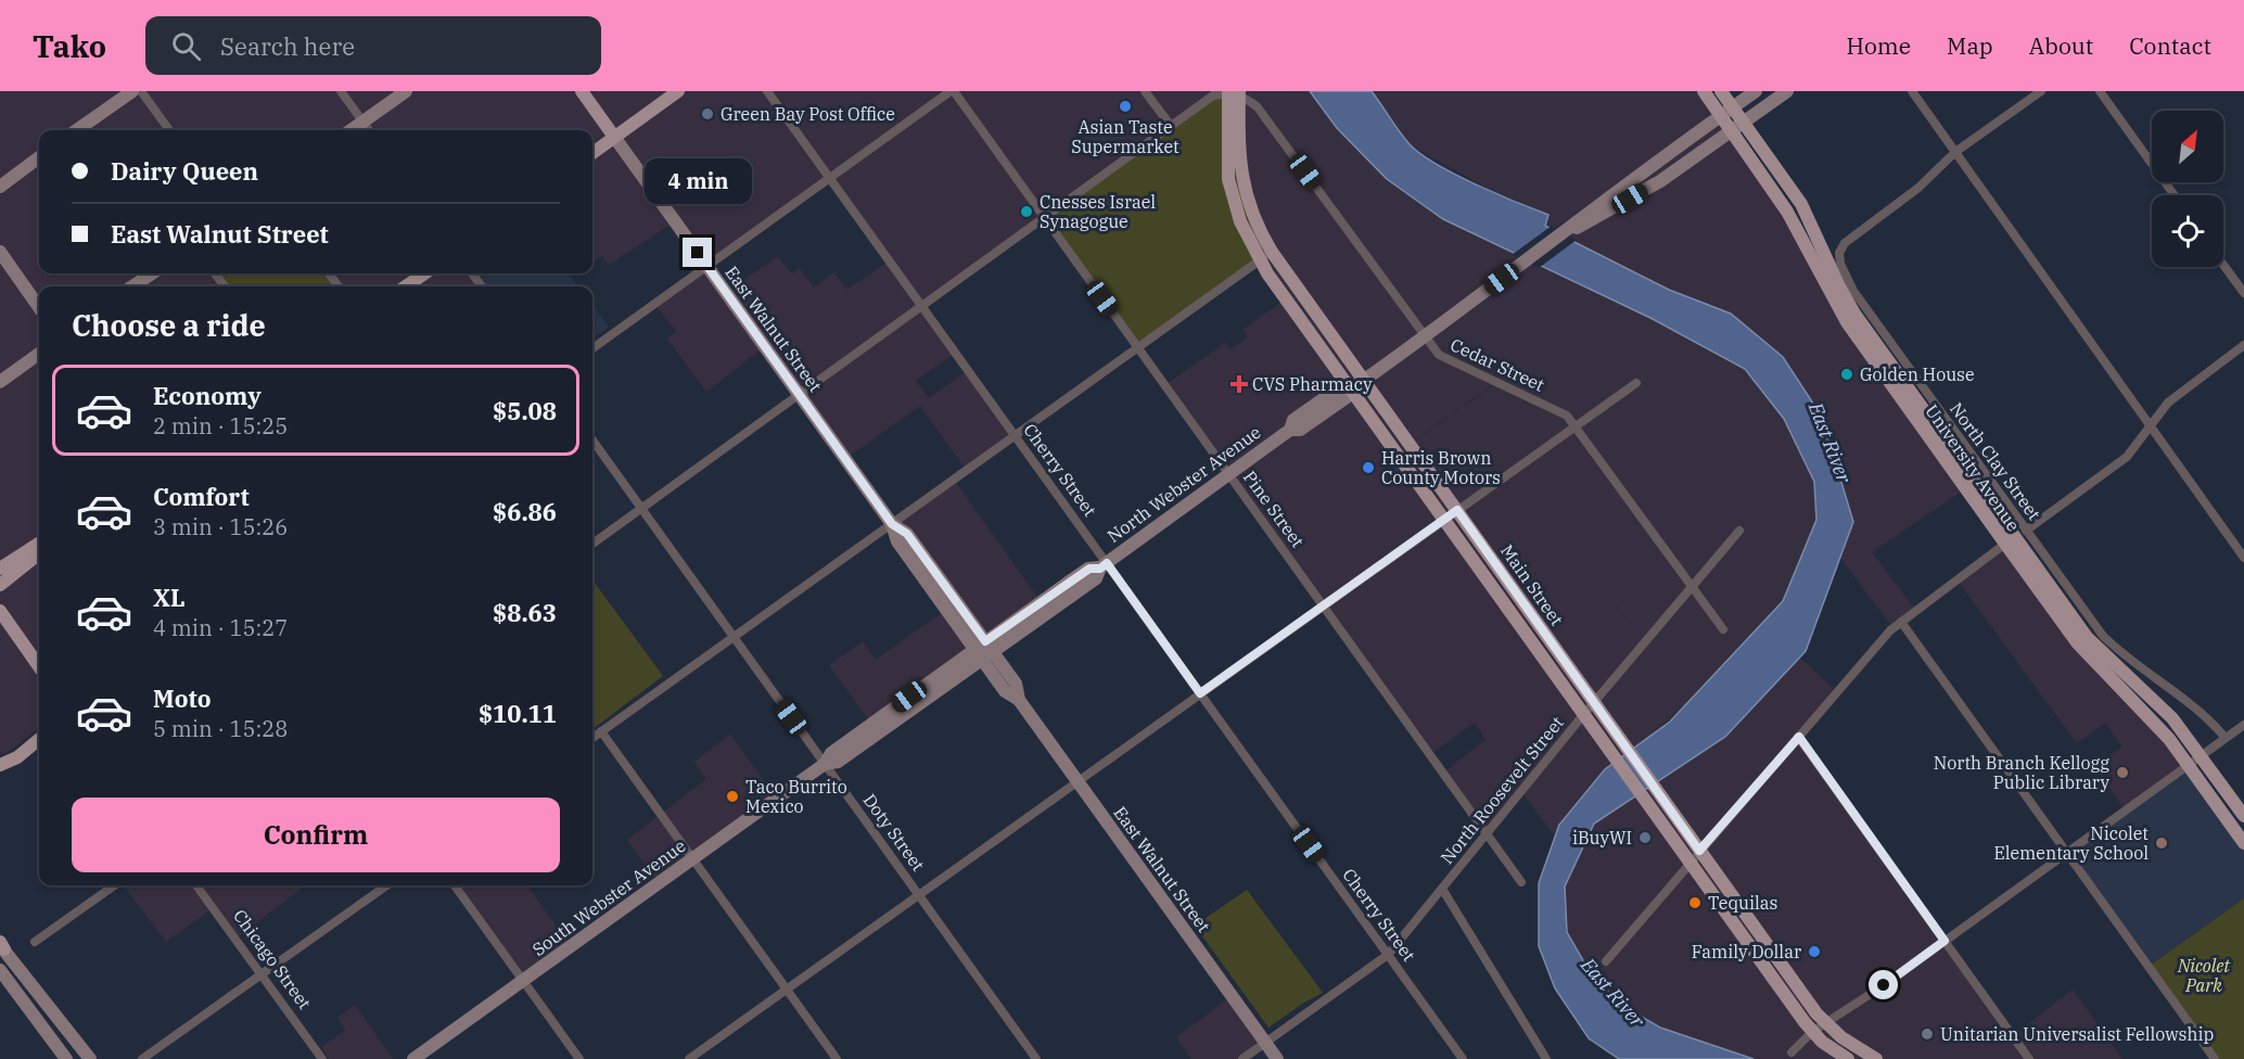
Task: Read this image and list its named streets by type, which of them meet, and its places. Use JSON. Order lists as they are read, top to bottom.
{
  "streets": {
    "main road": [
      "East Walnut Street",
      "University Avenue",
      "North Webster Avenue",
      "Main Street",
      "South Webster Avenue"
    ],
    "street": [
      "Cedar Street",
      "North Clay Street",
      "Cherry Street",
      "Pine Street",
      "North Roosevelt Street",
      "Doty Street",
      "Chicago Street"
    ]
  },
  "crossings": [
    ["East Walnut Street", "North Webster Avenue"],
    ["East Walnut Street", "North Roosevelt Street"],
    ["East Walnut Street", "South Webster Avenue"],
    ["Cedar Street", "North Webster Avenue"],
    ["Cedar Street", "Main Street"],
    ["Cedar Street", "North Roosevelt Street"],
    ["University Avenue", "North Webster Avenue"],
    ["Cherry Street", "North Webster Avenue"],
    ["Cherry Street", "North Roosevelt Street"],
    ["North Webster Avenue", "Pine Street"],
    ["North Webster Avenue", "Main Street"],
    ["North Webster Avenue", "South Webster Avenue"],
    ["Pine Street", "North Roosevelt Street"],
    ["Main Street", "North Roosevelt Street"],
    ["Doty Street", "South Webster Avenue"]
  ],
  "water": ["East River"],
  "parks": ["Nicolet Park"],
  "places": {
    "other": [
      "Asian Taste Supermarket",
      "Green Bay Post Office",
      "Cnesses Israel Synagogue",
      "Golden House",
      "Harris Brown County Motors",
      "North Branch Kellogg Public Library",
      "Taco Burrito Mexico",
      "iBuyWI",
      "Nicolet Elementary School",
      "Tequilas",
      "Family Dollar",
      "Unitarian Universalist Fellowship"
    ],
    "health": ["CVS Pharmacy"]
  },
  "north": "top right",
  "page": {
    "header": "Tako",
    "search": "Search here",
    "nav": [
      "Home",
      "Map",
      "About",
      "Contact"
    ],
    "banner": ["Dairy Queen", "East Walnut Street"],
    "bubble": "4 min",
    "heading": "Choose a ride",
    "list": [
      {
        "name": "Economy",
        "note": "2 min · 15:25",
        "value": "$5.08"
      },
      {
        "name": "Comfort",
        "note": "3 min · 15:26",
        "value": "$6.86"
      },
      {
        "name": "XL",
        "note": "4 min · 15:27",
        "value": "$8.63"
      },
      {
        "name": "Moto",
        "note": "5 min · 15:28",
        "value": "$10.11"
      }
    ],
    "buttons": "Confirm"
  }
}
